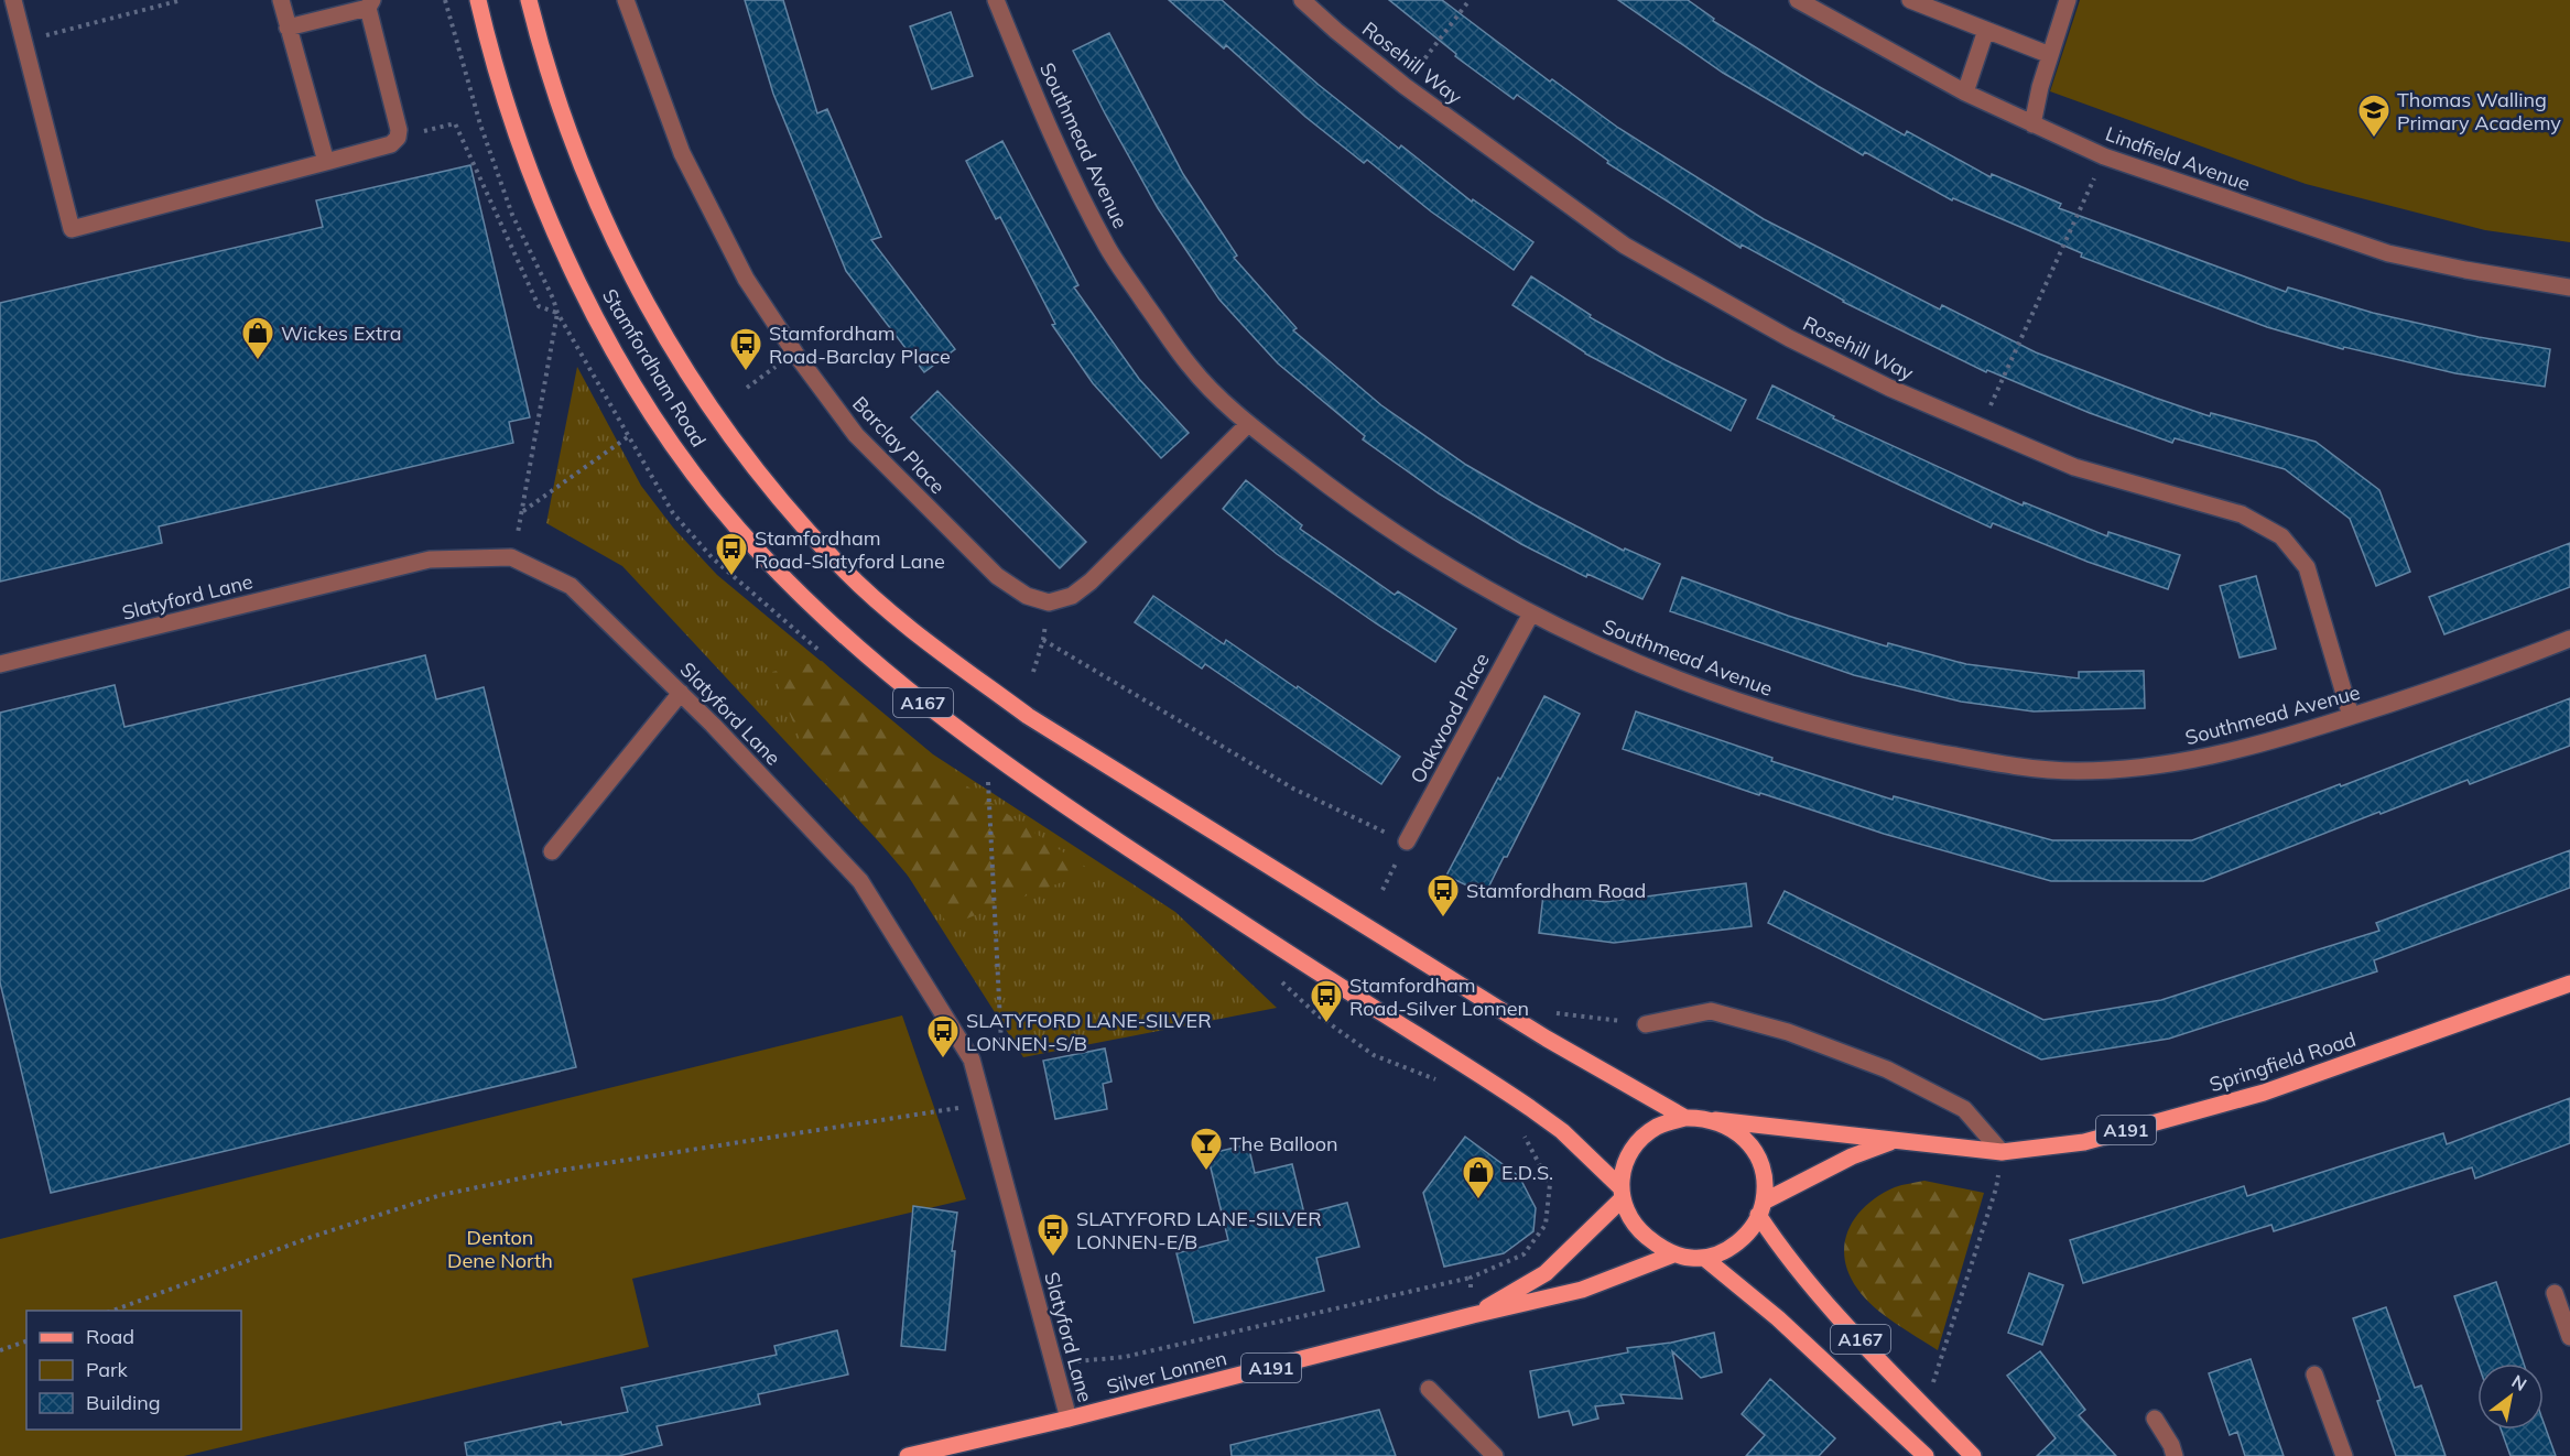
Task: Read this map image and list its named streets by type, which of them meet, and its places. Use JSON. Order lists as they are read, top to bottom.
{
  "streets": {
    "main road": [
      "Stamfordham Road",
      "A167",
      "Springfield Road",
      "A191",
      "Silver Lonnen"
    ],
    "street": [
      "Rosehill Way",
      "Southmead Avenue",
      "Lindfield Avenue",
      "Barclay Place",
      "Slatyford Lane",
      "Oakwood Place"
    ]
  },
  "crossings": [
    ["Rosehill Way", "Southmead Avenue"],
    ["Southmead Avenue", "Oakwood Place"],
    ["Stamfordham Road", "A167"],
    ["Stamfordham Road", "Springfield Road"],
    ["Stamfordham Road", "Silver Lonnen"],
    ["Slatyford Lane", "Silver Lonnen"],
    ["A167", "Springfield Road"],
    ["A167", "Silver Lonnen"],
    ["Springfield Road", "Silver Lonnen"]
  ],
  "parks": ["Denton Dene North"],
  "places": {
    "school or university": ["Thomas Walling Primary Academy"],
    "shop": ["Wickes Extra", "E.D.S."],
    "bus stop": [
      "Stamfordham Road-Barclay Place",
      "Stamfordham Road-Slatyford Lane",
      "Stamfordham Road",
      "Stamfordham Road-Silver Lonnen",
      "SLATYFORD LANE-SILVER LONNEN-S/B",
      "SLATYFORD LANE-SILVER LONNEN-E/B"
    ],
    "bar": ["The Balloon"]
  },
  "legend": ["Road", "Park", "Building"],
  "north": "top right"
}
